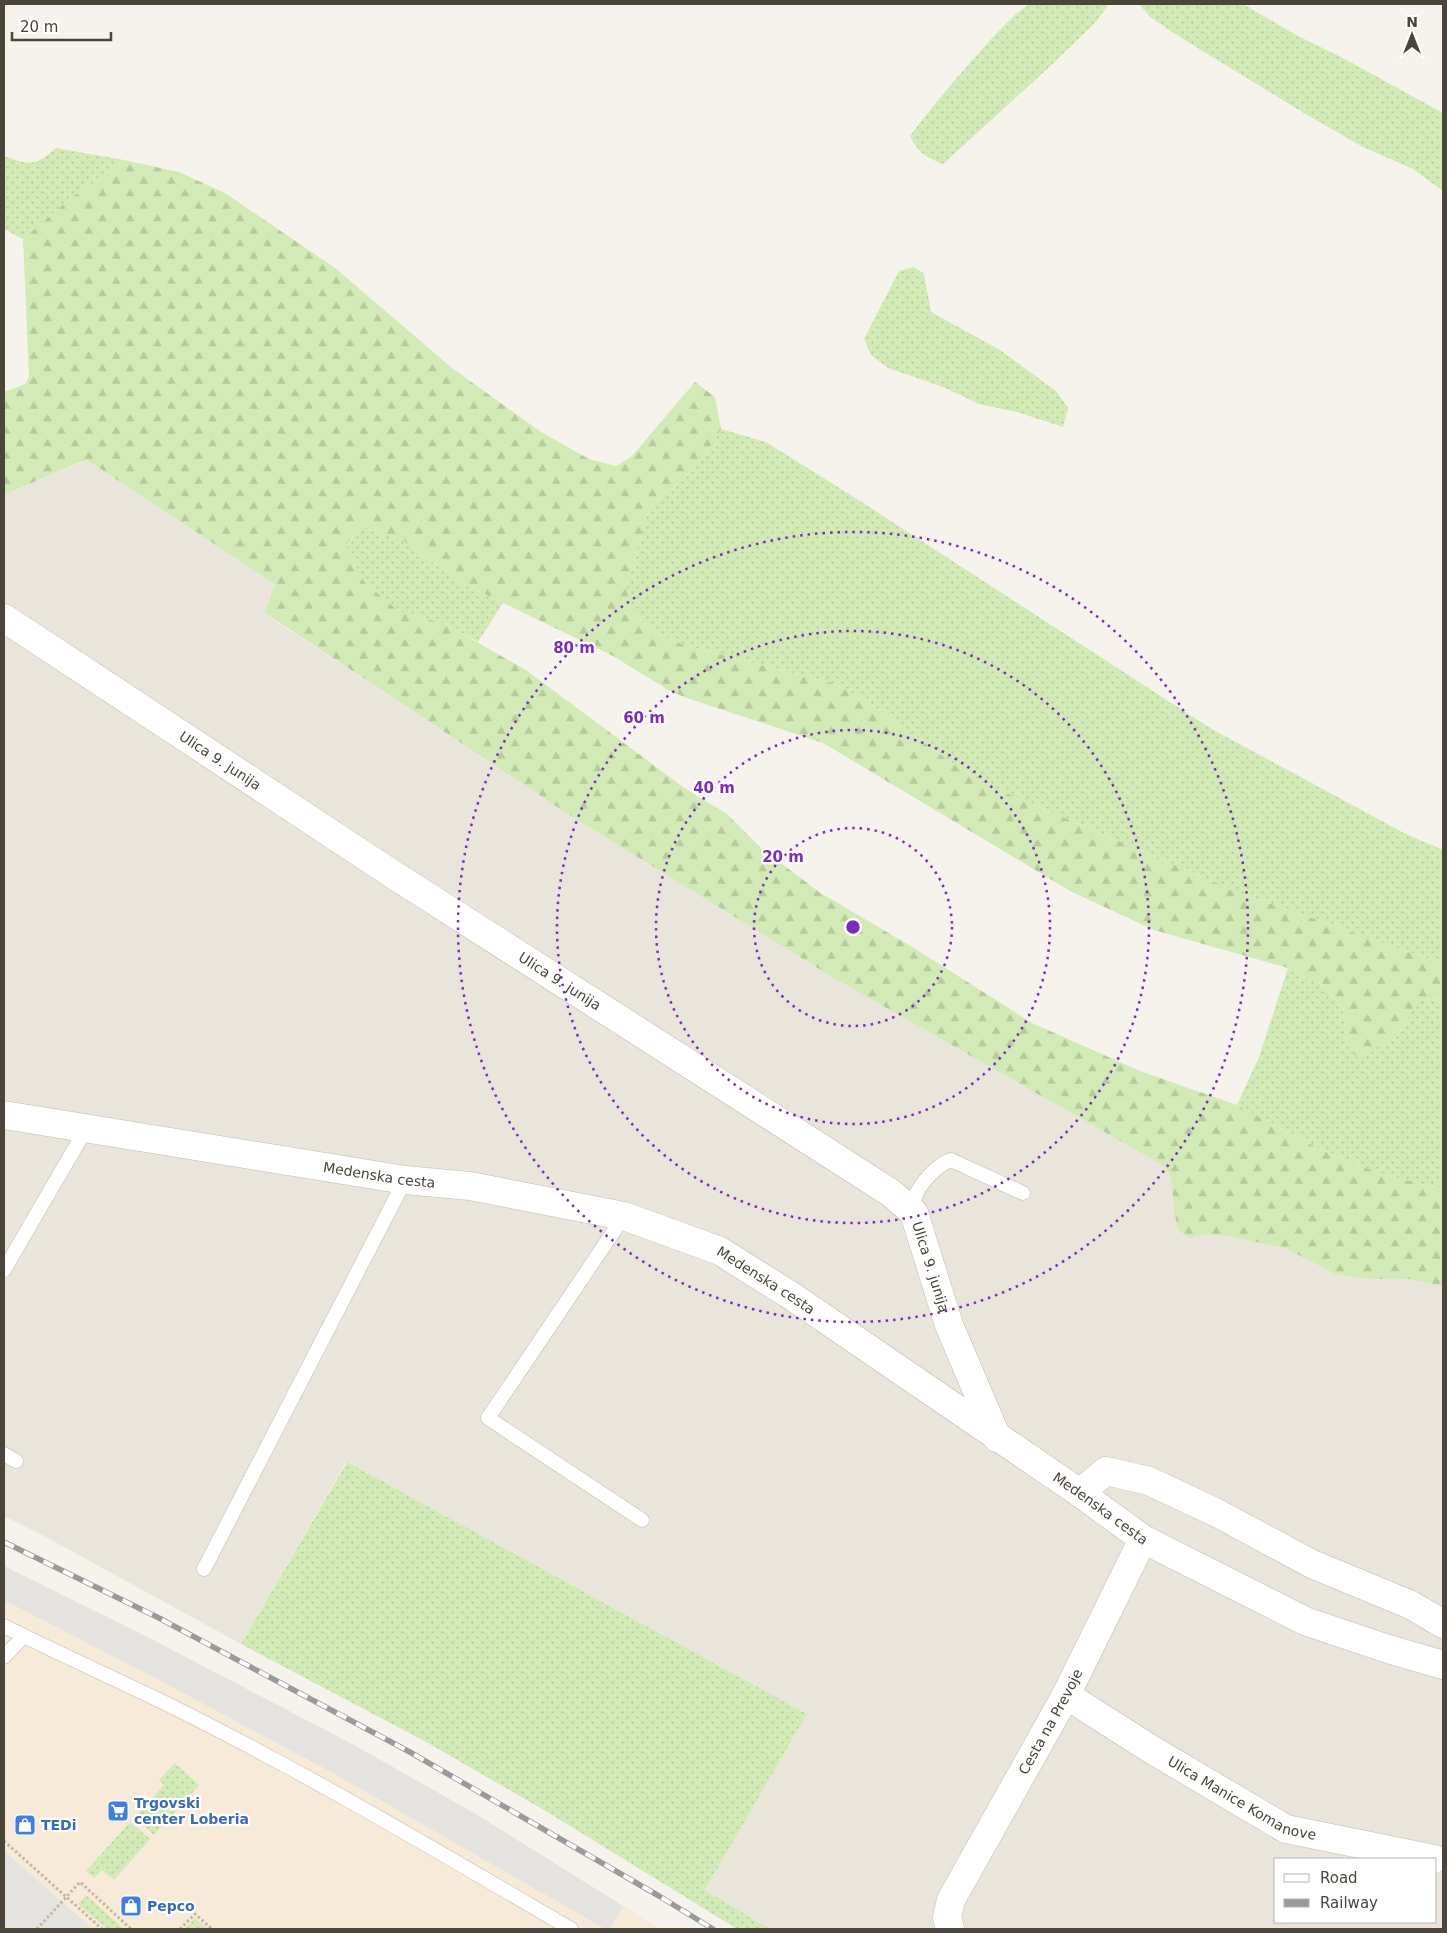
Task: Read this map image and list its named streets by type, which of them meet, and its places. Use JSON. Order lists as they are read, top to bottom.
{
  "streets": {
    "street": [
      "Ulica 9. junija",
      "Medenska cesta",
      "Cesta na Prevoje",
      "Ulica Manice Komanove"
    ]
  },
  "crossings": [
    ["Ulica 9. junija", "Medenska cesta"],
    ["Medenska cesta", "Cesta na Prevoje"],
    ["Cesta na Prevoje", "Ulica Manice Komanove"]
  ],
  "places": {
    "supermarket": ["Trgovski center Loberia"],
    "shop": ["TEDi", "Pepco"]
  },
  "legend": ["Road", "Railway"],
  "scale_bar": "20 m",
  "north": "top",
  "rings": [
    "80 m",
    "60 m",
    "40 m",
    "20 m"
  ]
}
